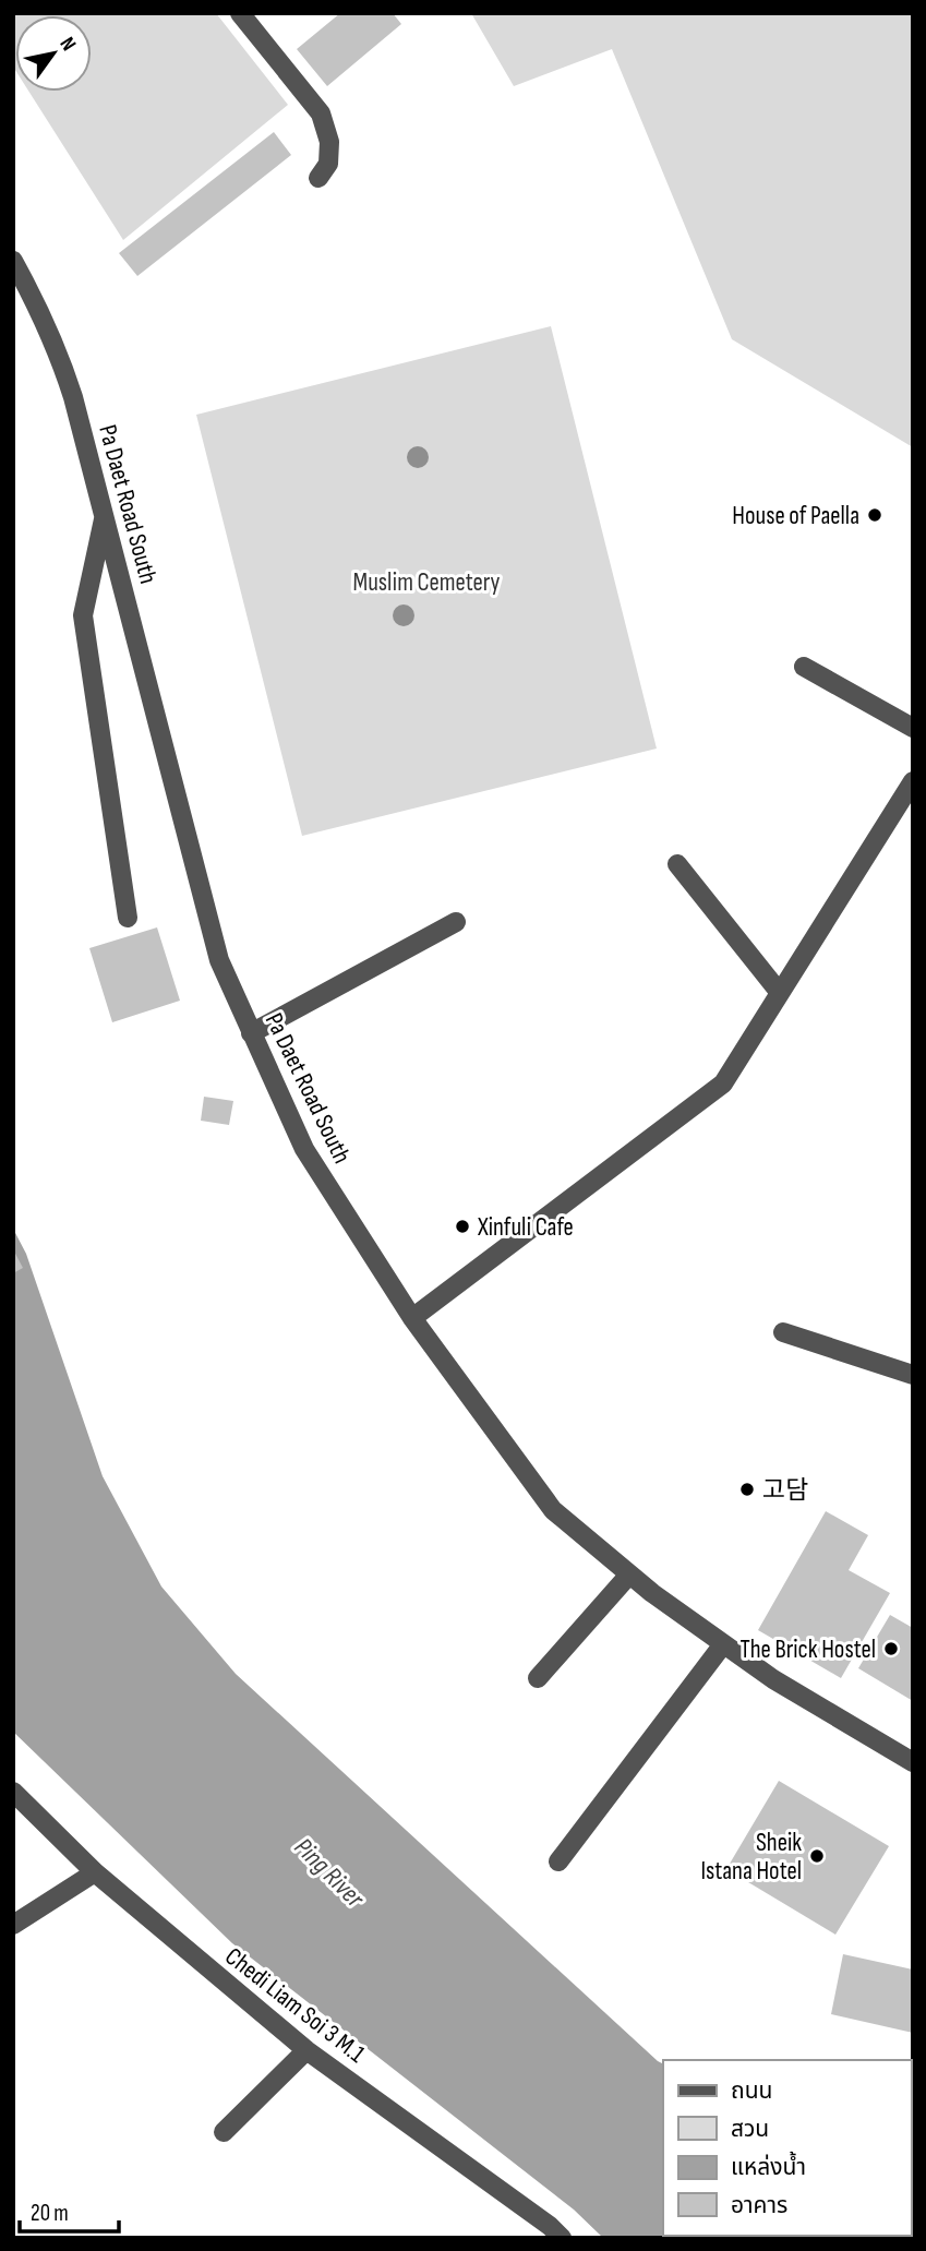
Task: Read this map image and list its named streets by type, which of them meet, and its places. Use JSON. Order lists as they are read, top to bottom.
{
  "streets": {
    "street": ["Pa Daet Road South", "Chedi Liam Soi 3 M.1"]
  },
  "water": ["Ping River"],
  "parks": ["Muslim Cemetery"],
  "places": [
    "House of Paella",
    "Xinfuli Cafe",
    "고담",
    "The Brick Hostel",
    "Sheik Istana Hotel"
  ],
  "legend": [
    "ถนน",
    "สวน",
    "แหล่งน้ำ",
    "อาคาร"
  ],
  "scale_bar": "20 m",
  "north": "top right"
}
